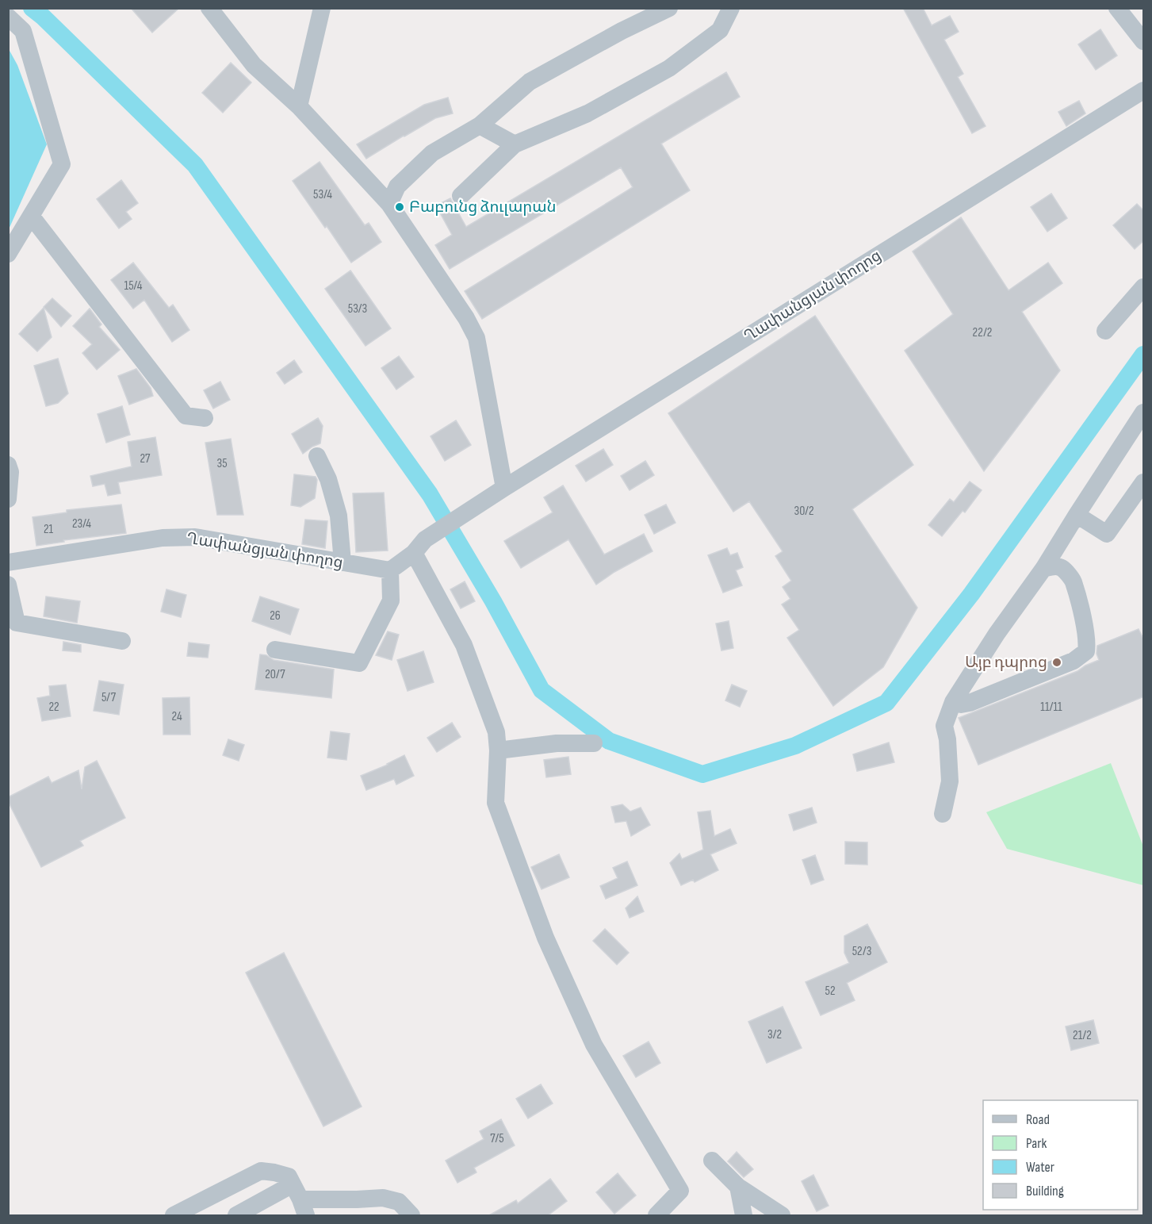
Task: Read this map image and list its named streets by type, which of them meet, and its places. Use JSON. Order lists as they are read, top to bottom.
{
  "streets": {
    "street": ["Ղափանցյան փողոց"]
  },
  "places": ["Բաբունց ձուլարան", "Այբ դպրոց"],
  "house_numbers": [
    "53/4",
    "15/4",
    "53/3",
    "22/2",
    "27",
    "35",
    "30/2",
    "23/4",
    "21",
    "26",
    "20/7",
    "5/7",
    "22",
    "11/11",
    "24",
    "52/3",
    "52",
    "3/2",
    "21/2",
    "7/5"
  ],
  "legend": [
    "Road",
    "Park",
    "Water",
    "Building"
  ]
}
